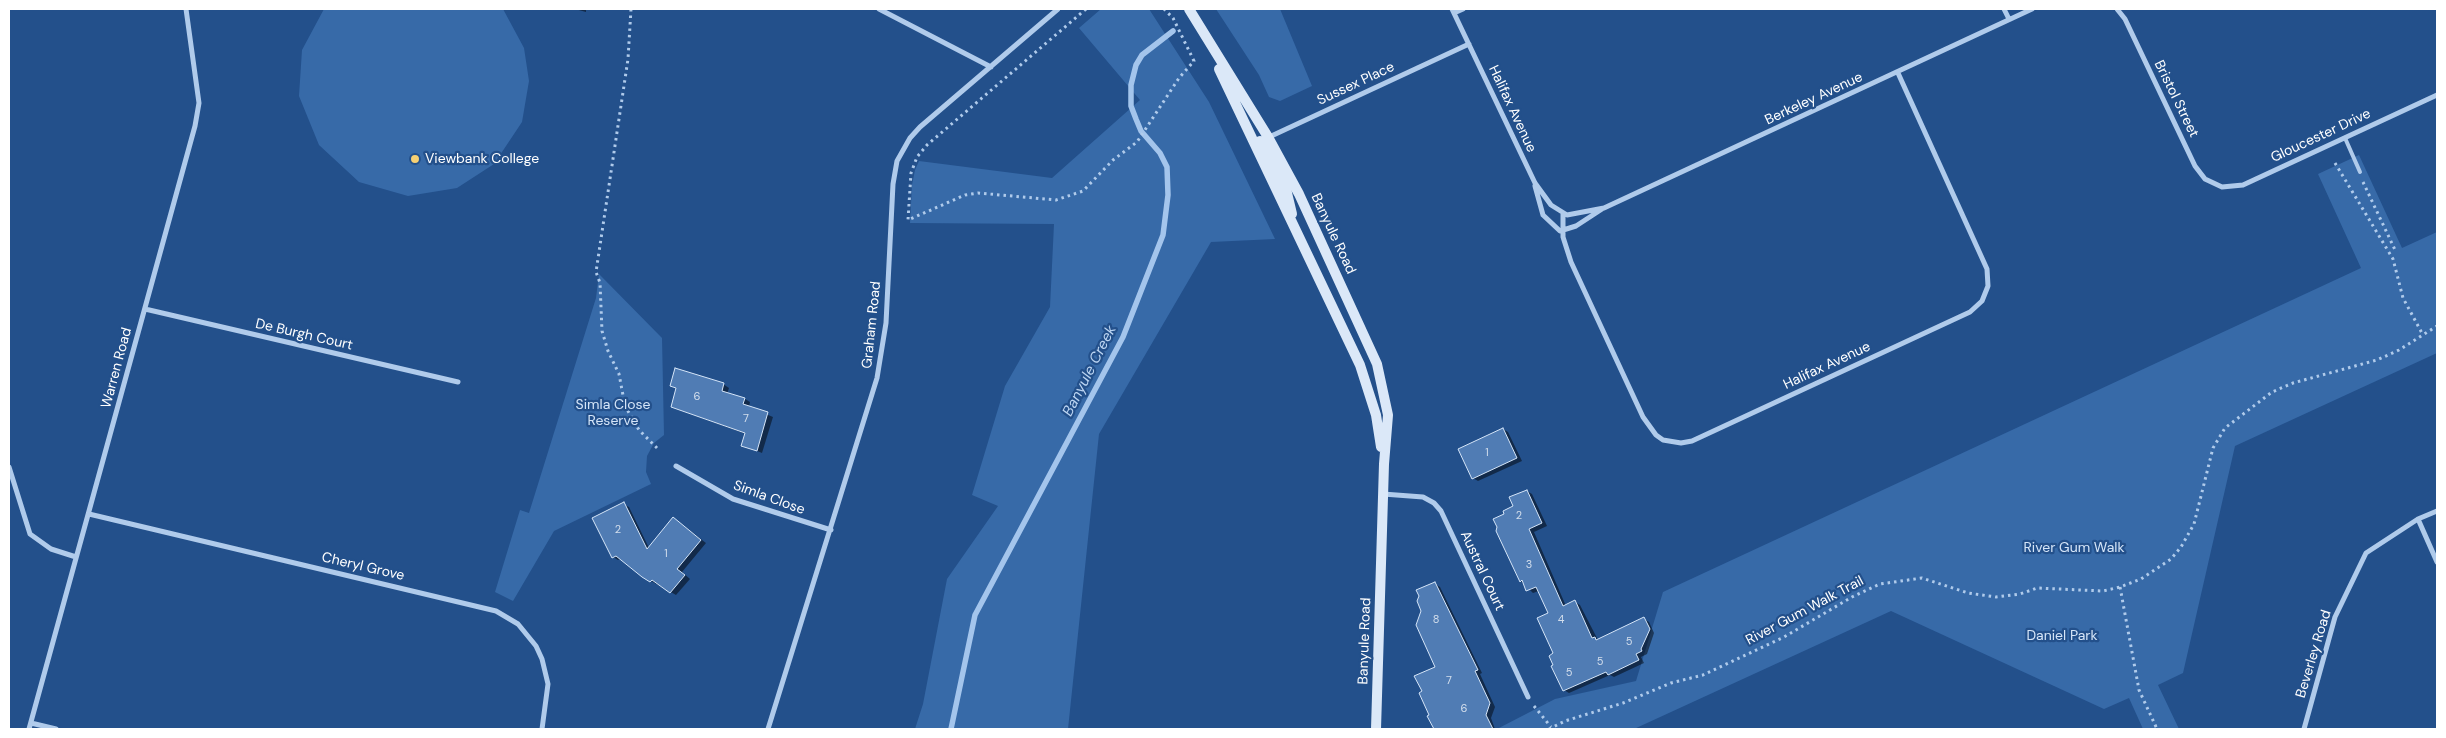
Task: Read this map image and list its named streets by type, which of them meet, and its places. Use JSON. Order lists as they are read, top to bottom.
{
  "streets": {
    "street": [
      "Sussex Place",
      "Berkeley Avenue",
      "Bristol Street",
      "Halifax Avenue",
      "Gloucester Drive",
      "Banyule Road",
      "Graham Road",
      "De Burgh Court",
      "Warren Road",
      "Simla Close",
      "Cheryl Grove",
      "Austral Court",
      "Beverley Road"
    ],
    "path": ["River Gum Walk Trail"]
  },
  "crossings": [
    ["Sussex Place", "Halifax Avenue"],
    ["Sussex Place", "Banyule Road"],
    ["Berkeley Avenue", "Halifax Avenue"],
    ["Bristol Street", "Gloucester Drive"],
    ["Banyule Road", "Austral Court"],
    ["Graham Road", "Simla Close"],
    ["De Burgh Court", "Warren Road"],
    ["Warren Road", "Cheryl Grove"]
  ],
  "water": ["Banyule Creek"],
  "parks": ["Simla Close Reserve", "River Gum Walk", "Daniel Park"],
  "places": ["Viewbank College"],
  "house_numbers": [
    "6",
    "7",
    "1",
    "2",
    "2",
    "1",
    "3",
    "8",
    "4",
    "5",
    "5",
    "5",
    "7",
    "6"
  ]
}
